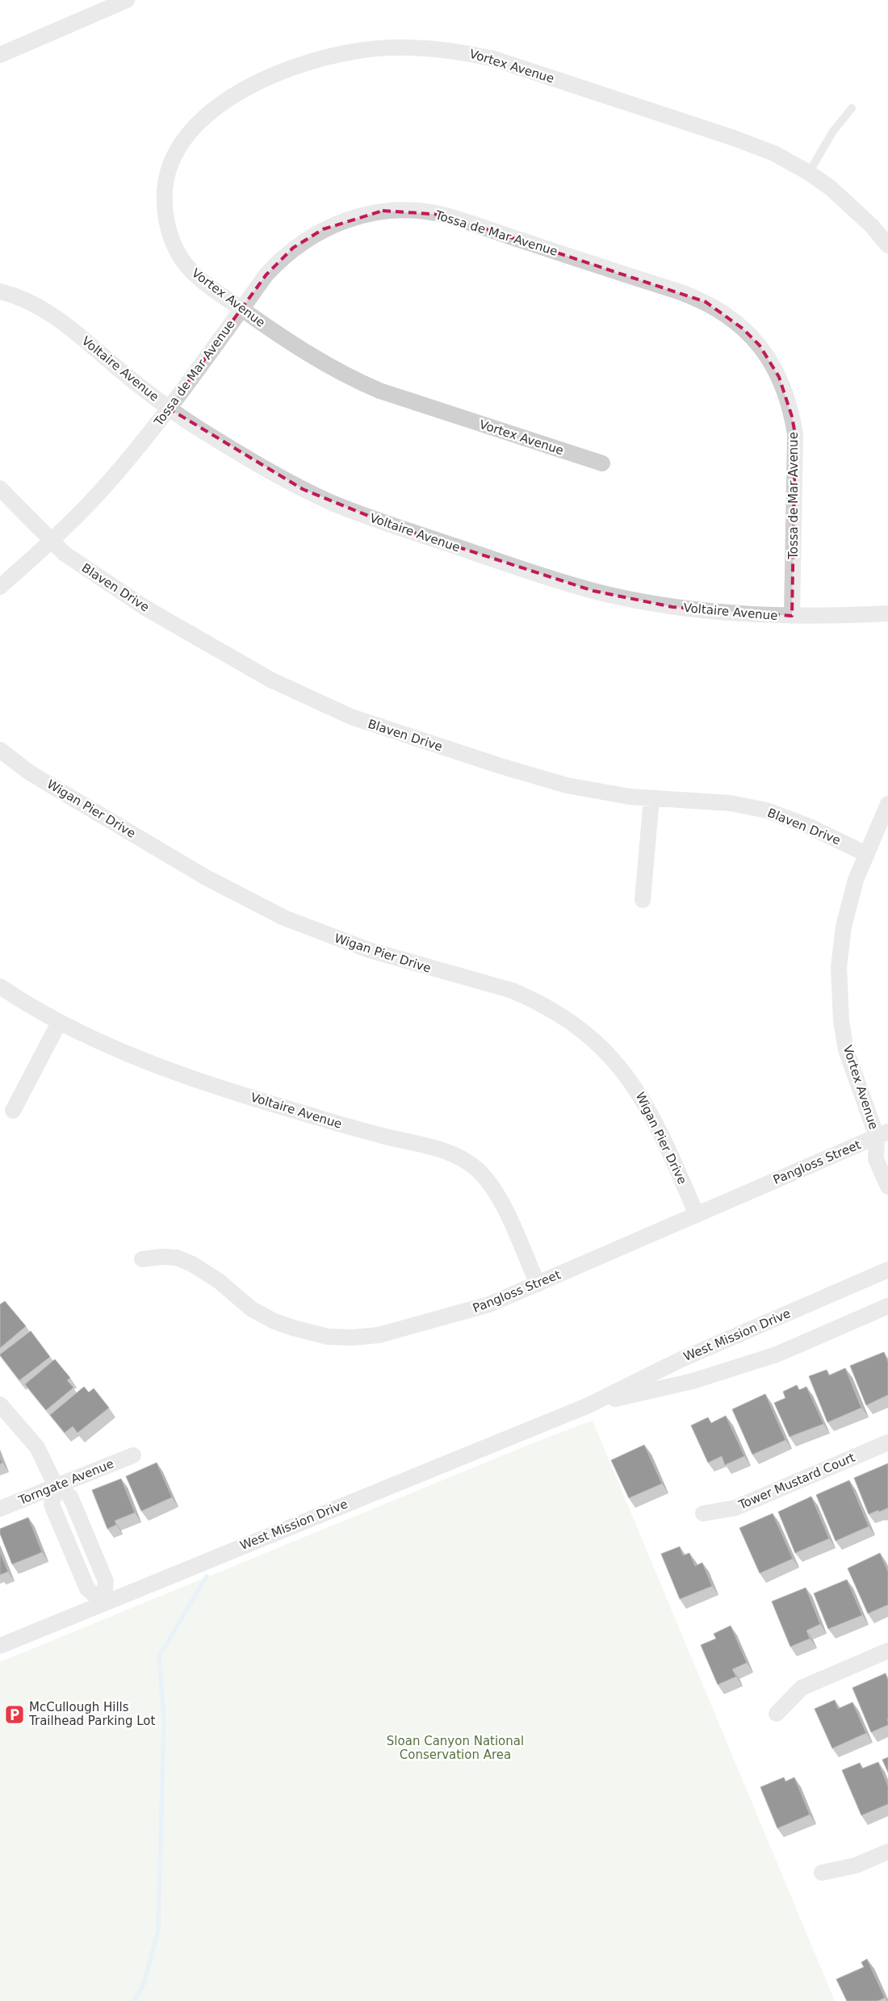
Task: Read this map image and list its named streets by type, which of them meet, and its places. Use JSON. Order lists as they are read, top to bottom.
{
  "streets": {
    "street": [
      "Vortex Avenue",
      "Tossa de Mar Avenue",
      "Voltaire Avenue",
      "Blaven Drive",
      "Wigan Pier Drive",
      "Pangloss Street",
      "West Mission Drive",
      "Tower Mustard Court",
      "Torngate Avenue"
    ]
  },
  "crossings": [
    ["Vortex Avenue", "Tossa de Mar Avenue"],
    ["Vortex Avenue", "Blaven Drive"],
    ["Vortex Avenue", "Pangloss Street"],
    ["Tossa de Mar Avenue", "Voltaire Avenue"],
    ["Tossa de Mar Avenue", "Blaven Drive"],
    ["Voltaire Avenue", "Pangloss Street"],
    ["Wigan Pier Drive", "Pangloss Street"]
  ],
  "parks": ["Sloan Canyon National Conservation Area"],
  "places": {
    "parking": ["McCullough Hills Trailhead Parking Lot"]
  }
}
